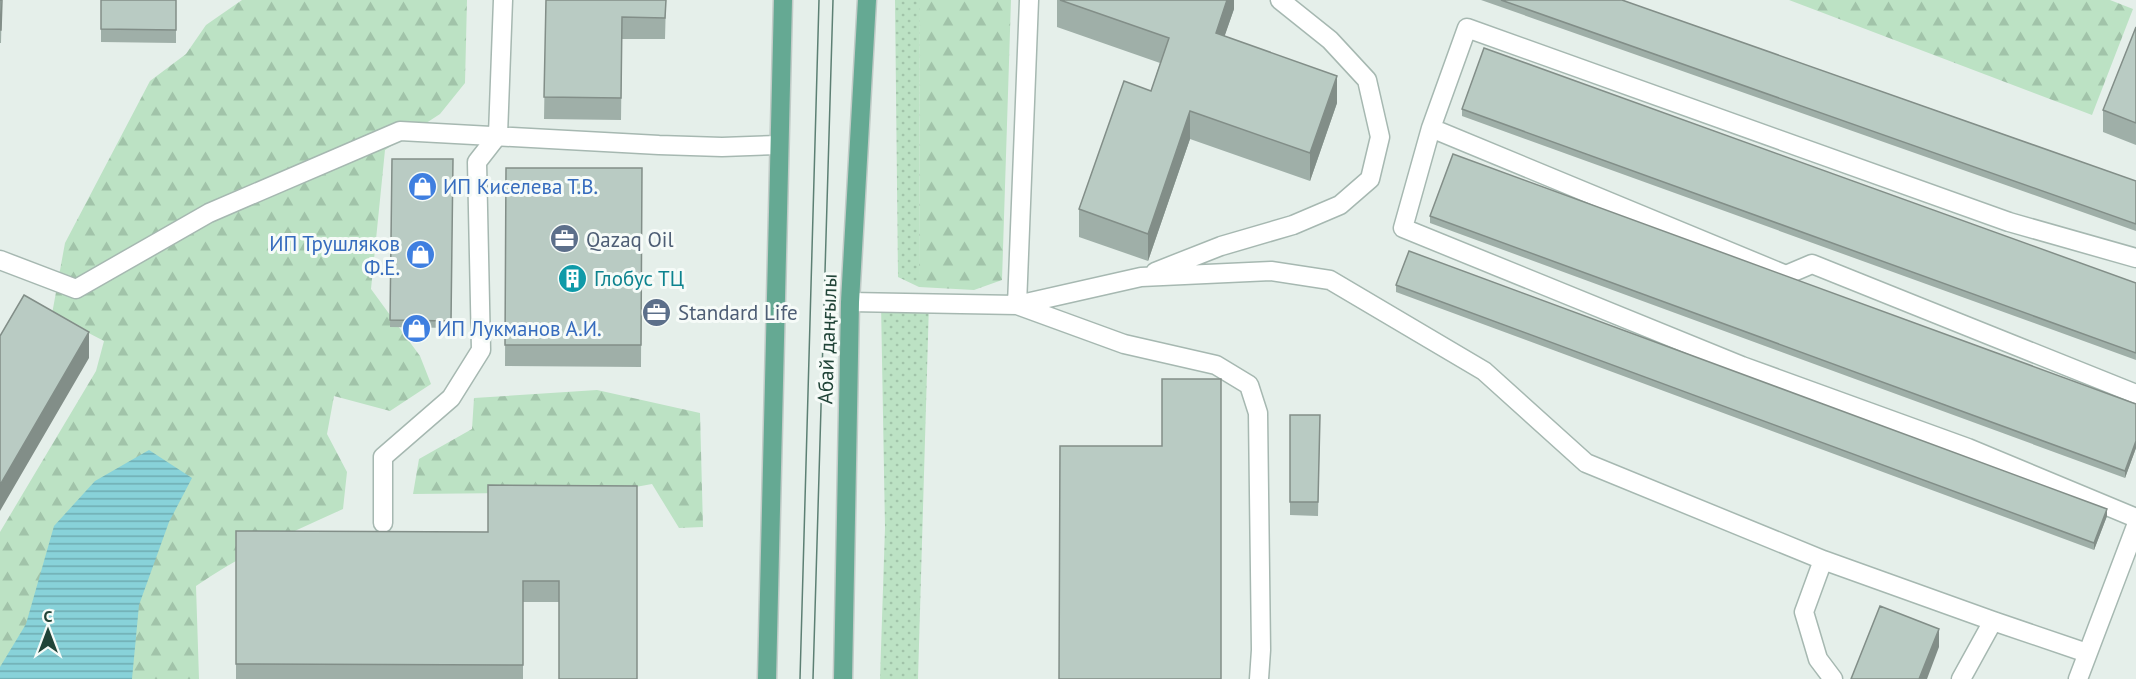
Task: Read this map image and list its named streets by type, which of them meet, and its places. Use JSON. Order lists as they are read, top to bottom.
{
  "streets": {
    "main road": ["Абай даңғылы"]
  },
  "places": {
    "shop": ["ИП Киселева Т.В.", "ИП Трушляков Ф.Е.", "ИП Лукманов А.И."],
    "office": ["Qazaq Oil", "Standard Life"],
    "building": ["Глобус ТЦ"]
  },
  "north": "top"
}
